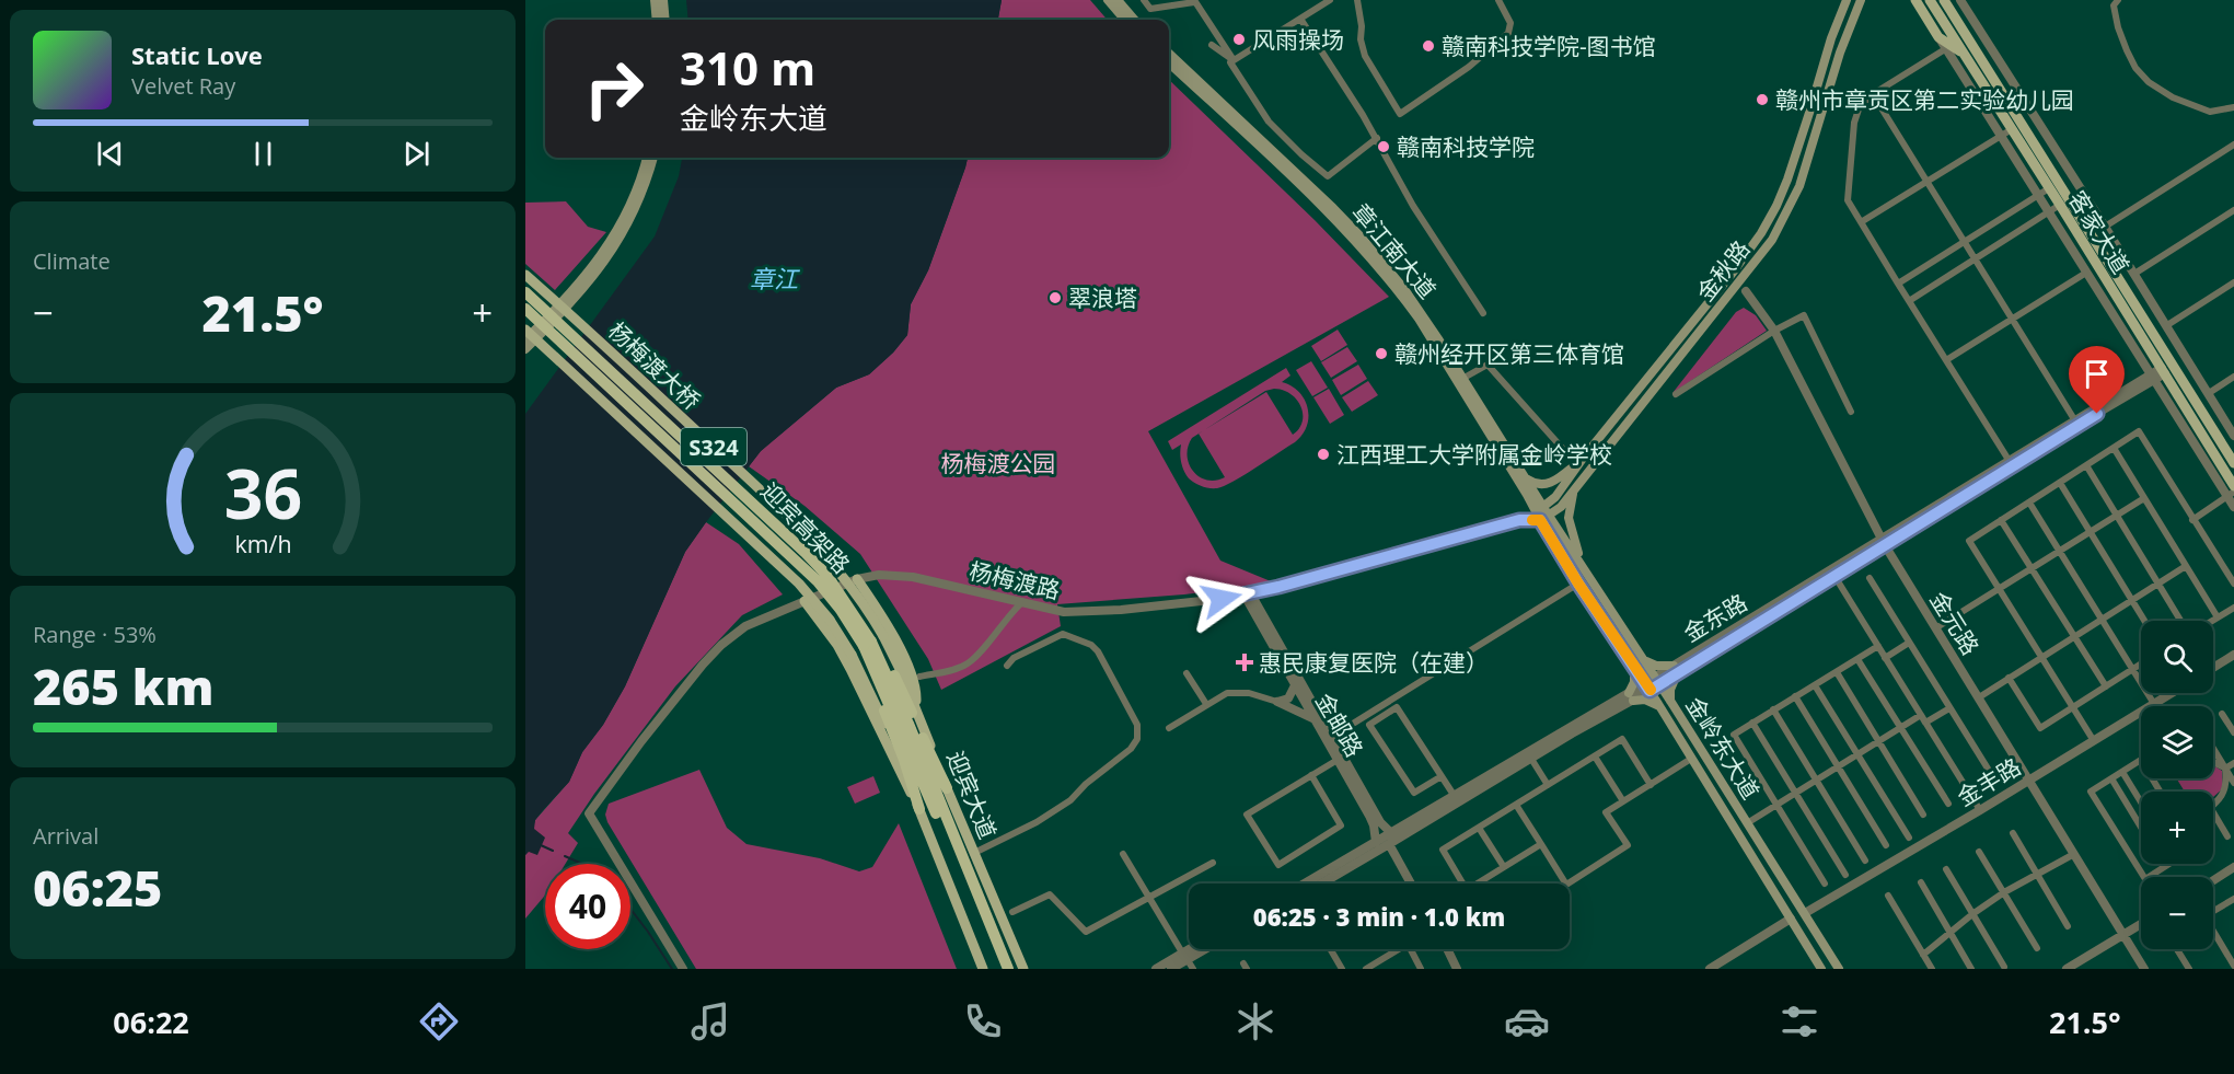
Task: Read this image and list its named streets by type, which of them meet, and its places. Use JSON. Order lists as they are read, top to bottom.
{
  "streets": {
    "highway": ["迎宾高架路"],
    "main road": [
      "客家大道",
      "章江南大道",
      "金秋路",
      "杨梅渡大桥",
      "S324",
      "金岭东大道",
      "迎宾大道"
    ],
    "street": [
      "杨梅渡路",
      "金东路",
      "金元路",
      "金邮路",
      "金丰路"
    ]
  },
  "crossings": [
    ["客家大道", "金东路"],
    ["章江南大道", "金秋路"],
    ["章江南大道", "杨梅渡路"],
    ["章江南大道", "金岭东大道"],
    ["金秋路", "杨梅渡路"],
    ["金秋路", "金岭东大道"],
    ["杨梅渡大桥", "S324"],
    ["杨梅渡大桥", "迎宾大道"],
    ["S324", "迎宾大道"],
    ["杨梅渡路", "金邮路"],
    ["杨梅渡路", "金岭东大道"],
    ["金东路", "金元路"],
    ["金东路", "金邮路"],
    ["金东路", "金岭东大道"],
    ["金元路", "金丰路"],
    ["金岭东大道", "金丰路"]
  ],
  "water": ["章江"],
  "parks": ["杨梅渡公园"],
  "places": {
    "other": [
      "风雨操场",
      "赣南科技学院-图书馆",
      "赣州市章贡区第二实验幼儿园",
      "赣南科技学院",
      "翠浪塔",
      "赣州经开区第三体育馆",
      "江西理工大学附属金岭学校"
    ],
    "health": ["惠民康复医院（在建）"]
  },
  "page": {
    "turn": ["310 m", "金岭东大道"],
    "song": ["Static Love", "Velvet Ray"],
    "tile": [
      "Climate",
      ["Range · 53%", "265 km"],
      ["Arrival", "06:25"]
    ],
    "heat": ["−", "21.5°", "+"],
    "map_buttons": ["+", "−"],
    "limit": "40",
    "trip": "06:25 · 3 min · 1.0 km",
    "tabs": ["06:22", "21.5°"],
    "gauge": ["36", "km/h"]
  }
}
